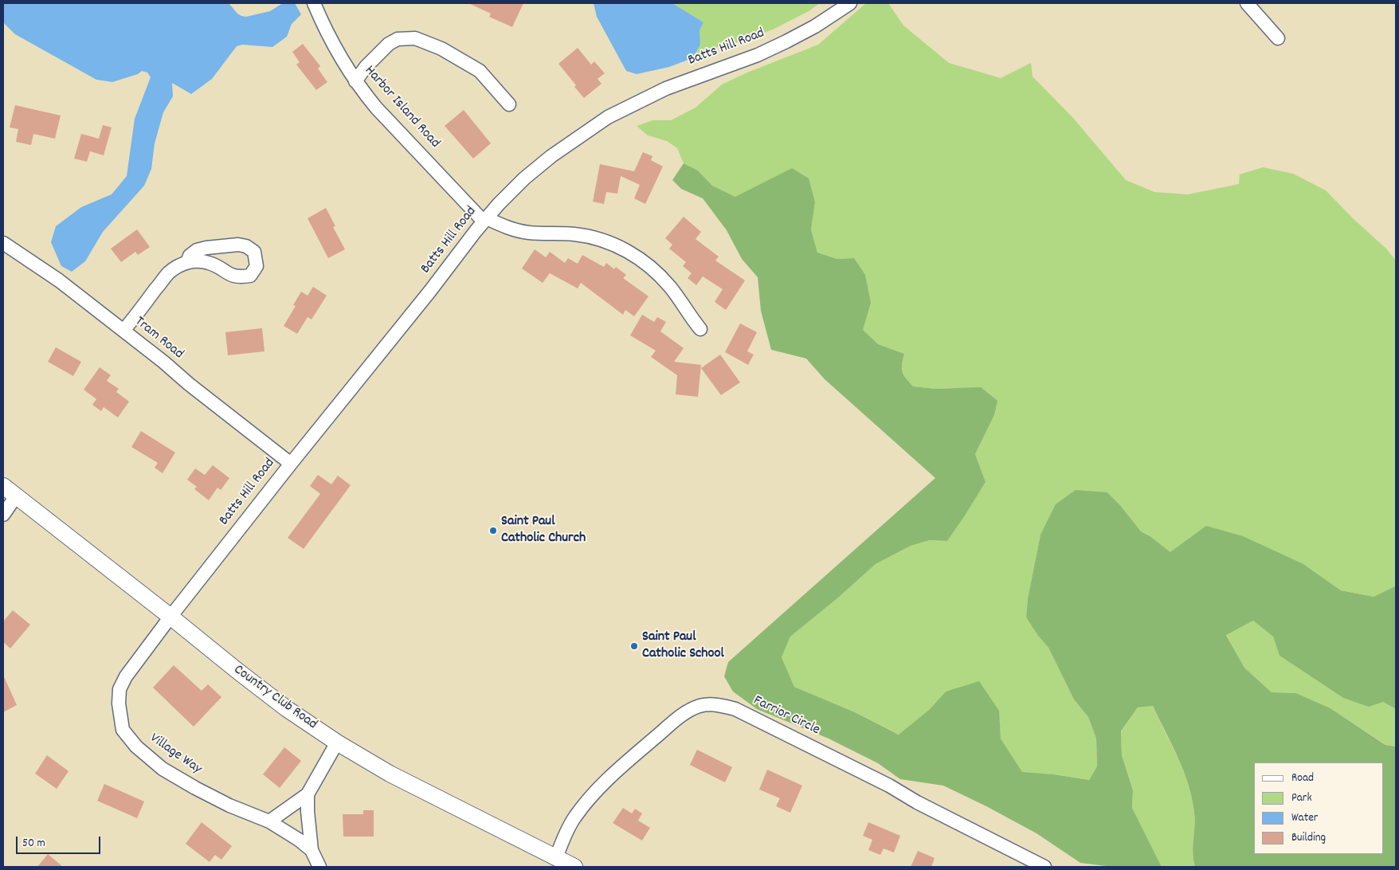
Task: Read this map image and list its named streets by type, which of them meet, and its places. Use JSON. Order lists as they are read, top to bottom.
{
  "streets": {
    "street": [
      "Batts Hill Road",
      "Harbor Island Road",
      "Tram Road",
      "Country Club Road",
      "Farrior Circle",
      "Village Way"
    ]
  },
  "crossings": [
    ["Batts Hill Road", "Harbor Island Road"],
    ["Batts Hill Road", "Tram Road"],
    ["Batts Hill Road", "Country Club Road"],
    ["Batts Hill Road", "Village Way"],
    ["Country Club Road", "Farrior Circle"],
    ["Country Club Road", "Village Way"]
  ],
  "places": ["Saint Paul Catholic Church", "Saint Paul Catholic School"],
  "legend": [
    "Road",
    "Park",
    "Water",
    "Building"
  ],
  "scale_bar": "50 m"
}
